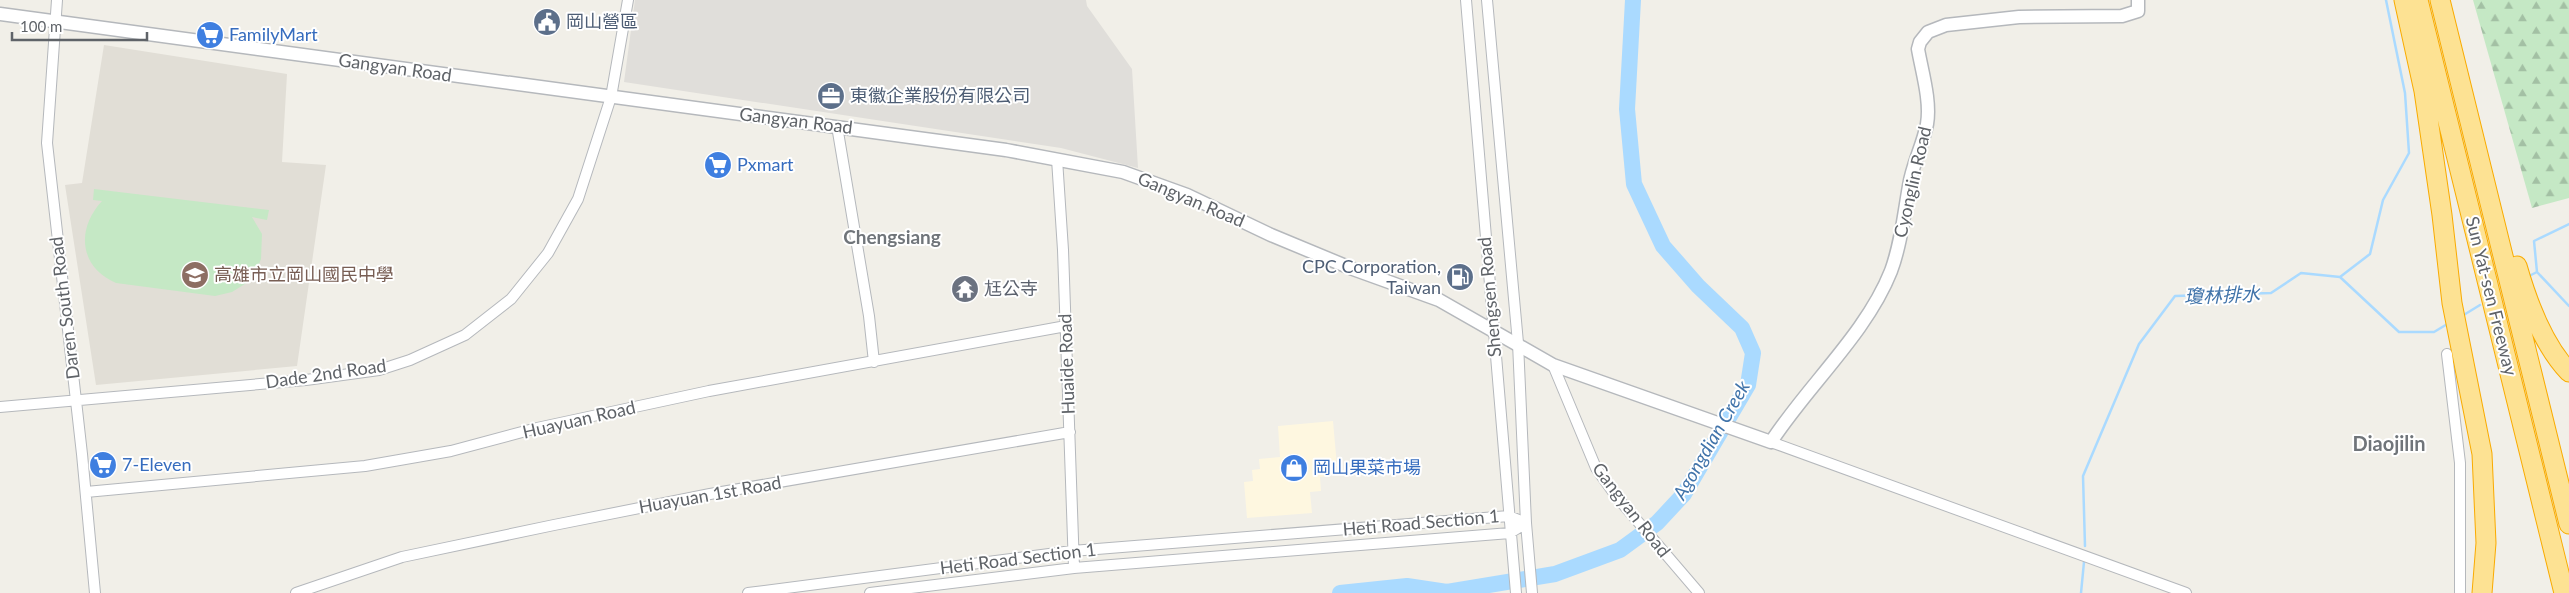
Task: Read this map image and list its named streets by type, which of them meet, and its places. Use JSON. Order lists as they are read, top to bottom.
{
  "streets": {
    "highway": ["Sun Yat-sen Freeway"],
    "street": [
      "Gangyan Road",
      "Cyonglin Road",
      "Shengsen Road",
      "Daren South Road",
      "Huaide Road",
      "Dade 2nd Road",
      "Huayuan Road",
      "Huayuan 1st Road",
      "Heti Road Section 1"
    ]
  },
  "crossings": [
    ["Gangyan Road", "Cyonglin Road"],
    ["Gangyan Road", "Shengsen Road"],
    ["Gangyan Road", "Daren South Road"],
    ["Gangyan Road", "Huaide Road"],
    ["Gangyan Road", "Dade 2nd Road"],
    ["Shengsen Road", "Heti Road Section 1"],
    ["Daren South Road", "Dade 2nd Road"],
    ["Daren South Road", "Huayuan Road"],
    ["Huaide Road", "Huayuan Road"],
    ["Huaide Road", "Huayuan 1st Road"],
    ["Huaide Road", "Heti Road Section 1"]
  ],
  "districts": ["Chengsiang", "Diaojilin"],
  "water": ["瓊林排水", "Agongdian Creek"],
  "places": {
    "public building": ["岡山營區"],
    "supermarket": ["FamilyMart", "Pxmart", "7-Eleven"],
    "office": ["東徽企業股份有限公司"],
    "school or university": ["高雄市立岡山國民中學"],
    "fuel station": ["CPC Corporation, Taiwan"],
    "temple": ["尪公寺"],
    "shop": ["岡山果菜市場"]
  },
  "scale_bar": "100 m"
}
